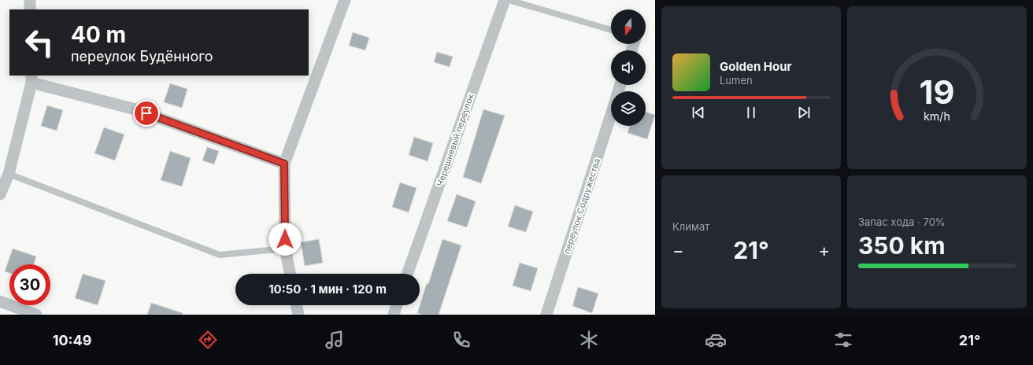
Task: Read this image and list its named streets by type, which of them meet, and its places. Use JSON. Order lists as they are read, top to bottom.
{
  "streets": {
    "street": ["Черешневый переулок", "переулок Содружества"]
  },
  "north": "bottom",
  "page": {
    "turn": ["40 m", "переулок Будённого"],
    "song": ["Golden Hour", "Lumen"],
    "tile": [
      "Климат",
      ["Запас хода · 70%", "350 km"]
    ],
    "heat": ["−", "21°", "+"],
    "limit": "30",
    "trip": "10:50 · 1 мин · 120 m",
    "tabs": ["10:49", "21°"],
    "gauge": ["19", "km/h"]
  }
}
